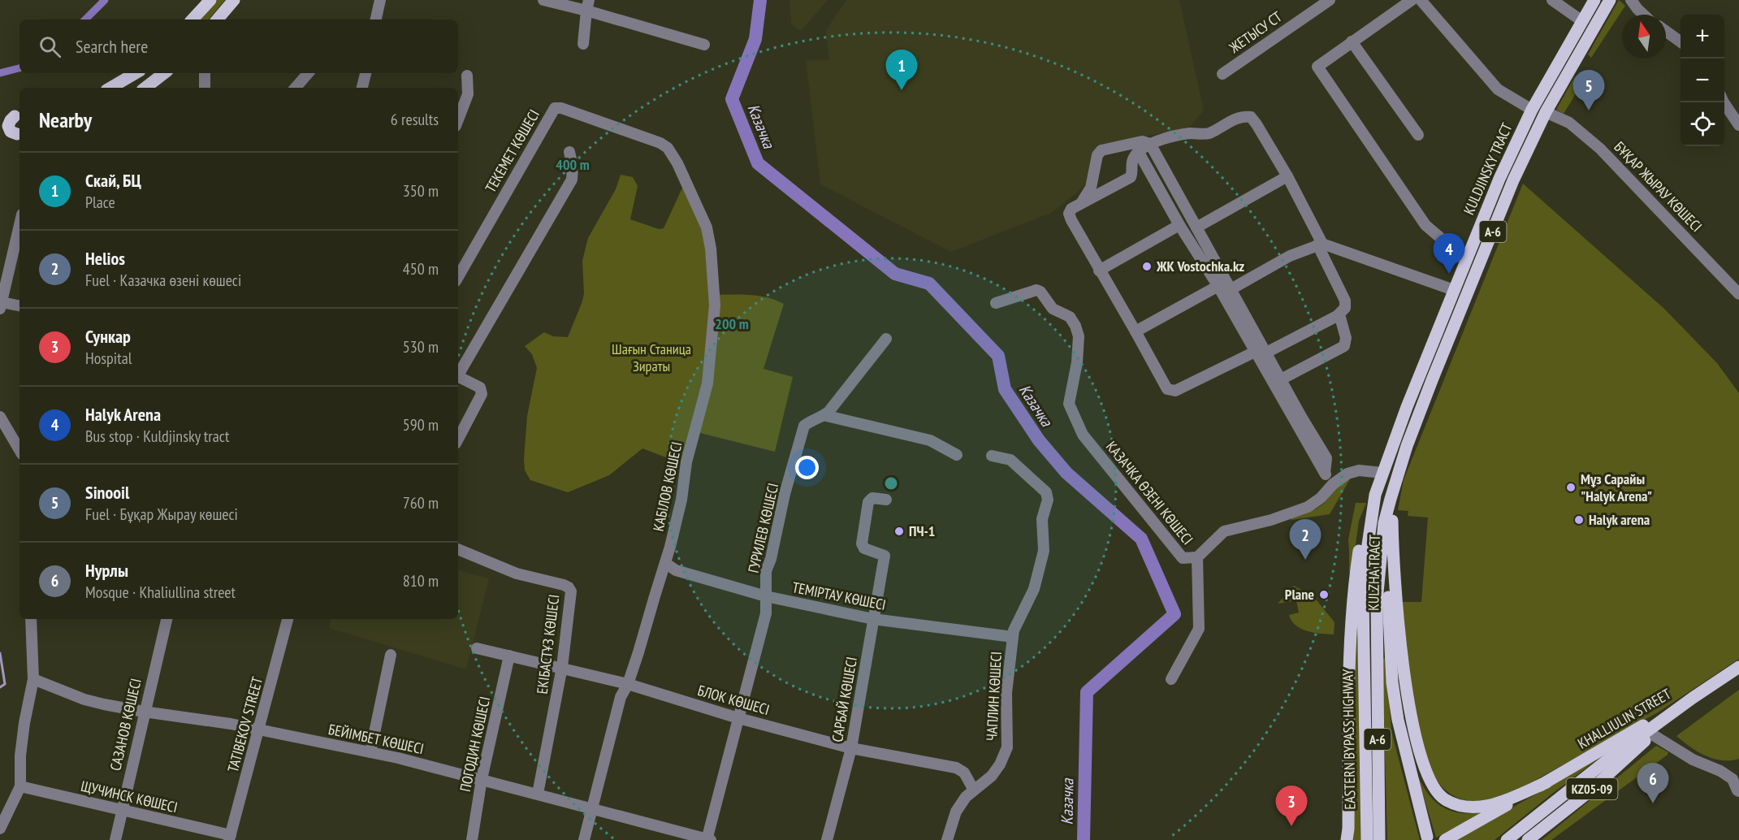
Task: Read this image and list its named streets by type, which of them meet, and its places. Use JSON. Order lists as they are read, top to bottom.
{
  "streets": {
    "main road": [
      "KULDJINSKY TRACT",
      "A-6",
      "KULZHA TRACT",
      "KHALLIULIN STREET",
      "EASTERN BYPASS HIGHWAY",
      "KZ05-09"
    ],
    "street": [
      "ЖЕТЫСУ СТ",
      "ТЕКЕМЕТ КӨШЕСІ",
      "БҰҚАР ЖЫРАУ КӨШЕСІ",
      "КАБІЛОВ КӨШЕСІ",
      "КАЗАЧКА ӨЗЕНІ КӨШЕСІ",
      "ГУРИЛЕВ КӨШЕСІ",
      "ТЕМІРТАУ КӨШЕСІ",
      "ЕКІБАСТҰЗ КӨШЕСІ",
      "ЧАПЛИН КӨШЕСІ",
      "САРБАЙ КӨШЕСІ",
      "БЛОК КӨШЕСІ",
      "САЗАНОВ КӨШЕСІ",
      "TATIBEKOV STREET",
      "БЕЙІМБЕТ КӨШЕСІ",
      "ПОГОДИН КӨШЕСІ",
      "ЩУЧИНСК КӨШЕСІ"
    ]
  },
  "crossings": [
    ["ТЕКЕМЕТ КӨШЕСІ", "КАБІЛОВ КӨШЕСІ"],
    ["KULDJINSKY TRACT", "БҰҚАР ЖЫРАУ КӨШЕСІ"],
    ["KULDJINSKY TRACT", "A-6"],
    ["KULDJINSKY TRACT", "КАЗАЧКА ӨЗЕНІ КӨШЕСІ"],
    ["KULDJINSKY TRACT", "KULZHA TRACT"],
    ["A-6", "KULZHA TRACT"],
    ["A-6", "EASTERN BYPASS HIGHWAY"],
    ["КАБІЛОВ КӨШЕСІ", "ТЕМІРТАУ КӨШЕСІ"],
    ["КАБІЛОВ КӨШЕСІ", "БЛОК КӨШЕСІ"],
    ["КАБІЛОВ КӨШЕСІ", "БЕЙІМБЕТ КӨШЕСІ"],
    ["ГУРИЛЕВ КӨШЕСІ", "ТЕМІРТАУ КӨШЕСІ"],
    ["ГУРИЛЕВ КӨШЕСІ", "БЛОК КӨШЕСІ"],
    ["ГУРИЛЕВ КӨШЕСІ", "БЕЙІМБЕТ КӨШЕСІ"],
    ["KULZHA TRACT", "EASTERN BYPASS HIGHWAY"],
    ["ТЕМІРТАУ КӨШЕСІ", "ЧАПЛИН КӨШЕСІ"],
    ["ТЕМІРТАУ КӨШЕСІ", "САРБАЙ КӨШЕСІ"],
    ["ЕКІБАСТҰЗ КӨШЕСІ", "БЛОК КӨШЕСІ"],
    ["ЕКІБАСТҰЗ КӨШЕСІ", "БЕЙІМБЕТ КӨШЕСІ"],
    ["ЧАПЛИН КӨШЕСІ", "БЛОК КӨШЕСІ"],
    ["САРБАЙ КӨШЕСІ", "БЛОК КӨШЕСІ"],
    ["БЛОК КӨШЕСІ", "ПОГОДИН КӨШЕСІ"],
    ["KHALLIULIN STREET", "KZ05-09"],
    ["САЗАНОВ КӨШЕСІ", "БЕЙІМБЕТ КӨШЕСІ"],
    ["САЗАНОВ КӨШЕСІ", "ЩУЧИНСК КӨШЕСІ"],
    ["TATIBEKOV STREET", "БЕЙІМБЕТ КӨШЕСІ"],
    ["TATIBEKOV STREET", "ЩУЧИНСК КӨШЕСІ"],
    ["БЕЙІМБЕТ КӨШЕСІ", "ПОГОДИН КӨШЕСІ"]
  ],
  "water": ["Казачка"],
  "parks": ["Шағын Станица Зираты"],
  "places": [
    "ЖК Vostochka.kz",
    "Мұз Сарайы \"Halyk Arena\"",
    "Halyk arena",
    "ПЧ-1",
    "Plane"
  ],
  "north": "top",
  "page": {
    "map_buttons": ["+", "−"],
    "search": "Search here",
    "pins": [
      "1",
      "5",
      "4",
      "2",
      "6",
      "3"
    ],
    "heading": ["Nearby", "6 results"],
    "list": [
      {
        "mark": "1",
        "name": "Скай, БЦ",
        "note": "Place",
        "value": "350 m"
      },
      {
        "mark": "2",
        "name": "Helios",
        "note": "Fuel · Казачка өзені көшесі",
        "value": "450 m"
      },
      {
        "mark": "3",
        "name": "Сункар",
        "note": "Hospital",
        "value": "530 m"
      },
      {
        "mark": "4",
        "name": "Halyk Arena",
        "note": "Bus stop · Kuldjinsky tract",
        "value": "590 m"
      },
      {
        "mark": "5",
        "name": "Sinooil",
        "note": "Fuel · Бұқар Жырау көшесі",
        "value": "760 m"
      },
      {
        "mark": "6",
        "name": "Нурлы",
        "note": "Mosque · Khaliullina street",
        "value": "810 m"
      }
    ]
  },
  "rings": ["400 m", "200 m"]
}
